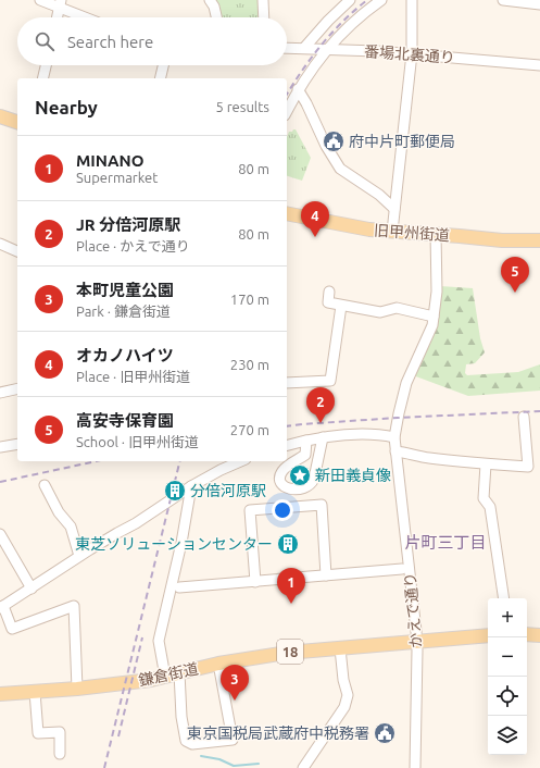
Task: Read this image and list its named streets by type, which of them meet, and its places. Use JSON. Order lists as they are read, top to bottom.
{
  "streets": {
    "main road": ["旧甲州街道", "18", "鎌倉街道"],
    "street": ["番場北裏通り", "かえで通り"]
  },
  "crossings": [
    ["旧甲州街道", "かえで通り"],
    ["かえで通り", "鎌倉街道"]
  ],
  "districts": ["片町三丁目"],
  "places": {
    "public building": ["府中片町郵便局", "東京国税局武蔵府中税務署"],
    "place": ["新田義貞像"],
    "building": ["分倍河原駅", "東芝ソリューションセンター"]
  },
  "page": {
    "search": "Search here",
    "heading": ["Nearby", "5 results"],
    "list": [
      {
        "mark": "1",
        "name": "MINANO",
        "note": "Supermarket",
        "value": "80 m"
      },
      {
        "mark": "2",
        "name": "JR 分倍河原駅",
        "note": "Place · かえで通り",
        "value": "80 m"
      },
      {
        "mark": "3",
        "name": "本町児童公園",
        "note": "Park · 鎌倉街道",
        "value": "170 m"
      },
      {
        "mark": "4",
        "name": "オカノハイツ",
        "note": "Place · 旧甲州街道",
        "value": "230 m"
      },
      {
        "mark": "5",
        "name": "高安寺保育園",
        "note": "School · 旧甲州街道",
        "value": "270 m"
      }
    ],
    "pins": [
      "4",
      "5",
      "2",
      "1",
      "3"
    ],
    "map_buttons": ["+", "−"]
  }
}
